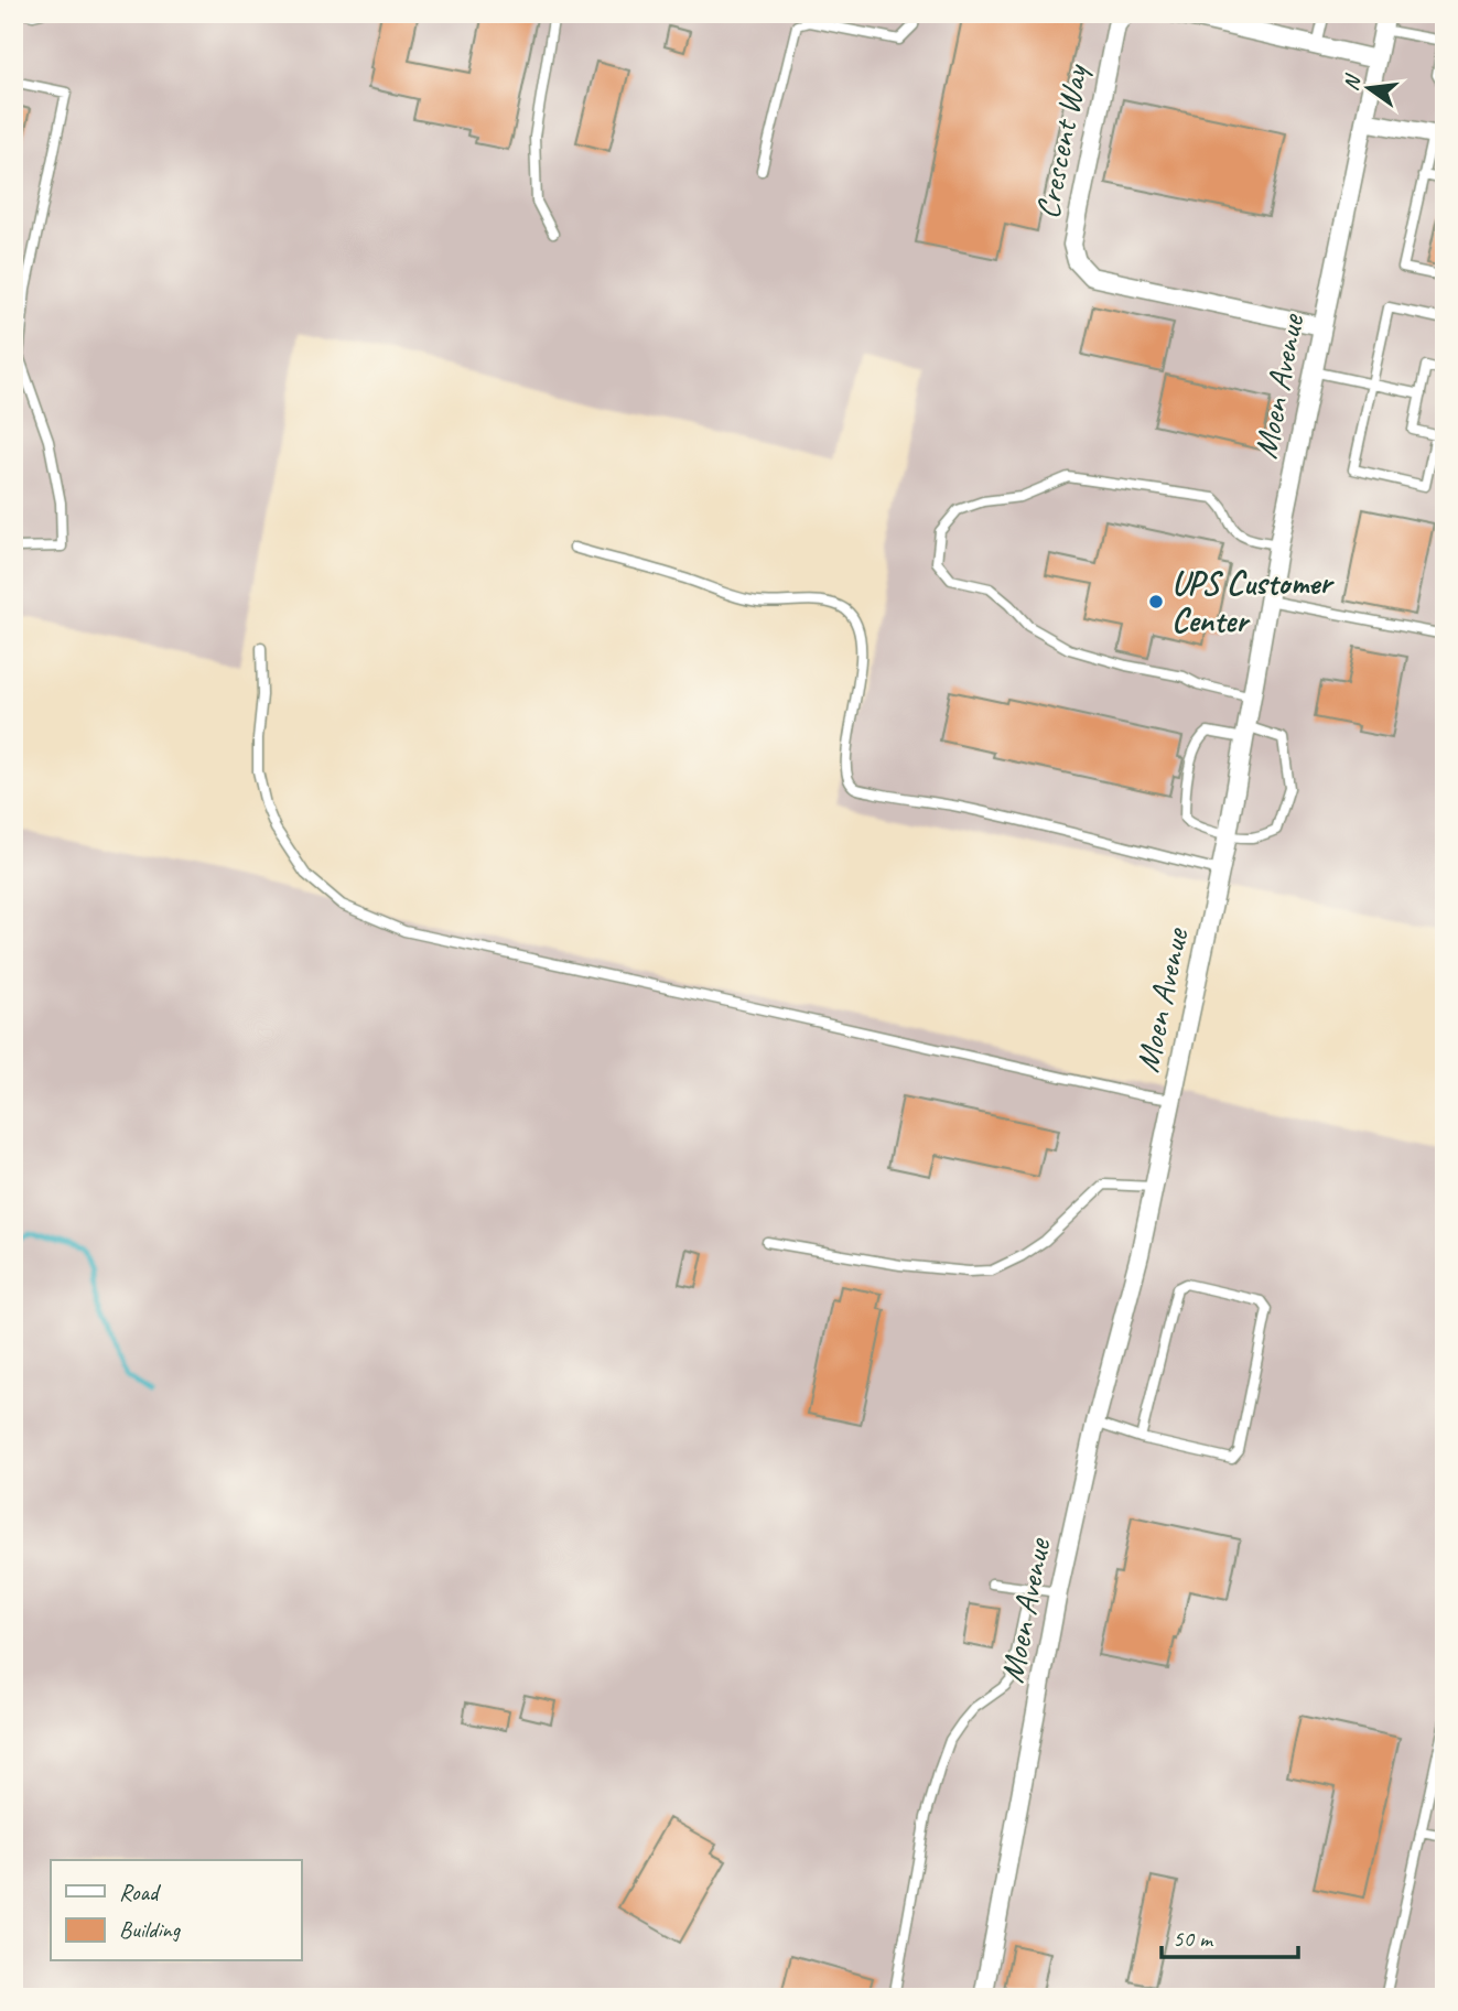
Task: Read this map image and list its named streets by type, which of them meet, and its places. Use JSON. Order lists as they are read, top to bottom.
{
  "streets": {
    "street": ["Crescent Way", "Moen Avenue"]
  },
  "crossings": [
    ["Crescent Way", "Moen Avenue"]
  ],
  "places": ["UPS Customer Center"],
  "legend": ["Road", "Building"],
  "scale_bar": "50 m",
  "north": "left"
}
